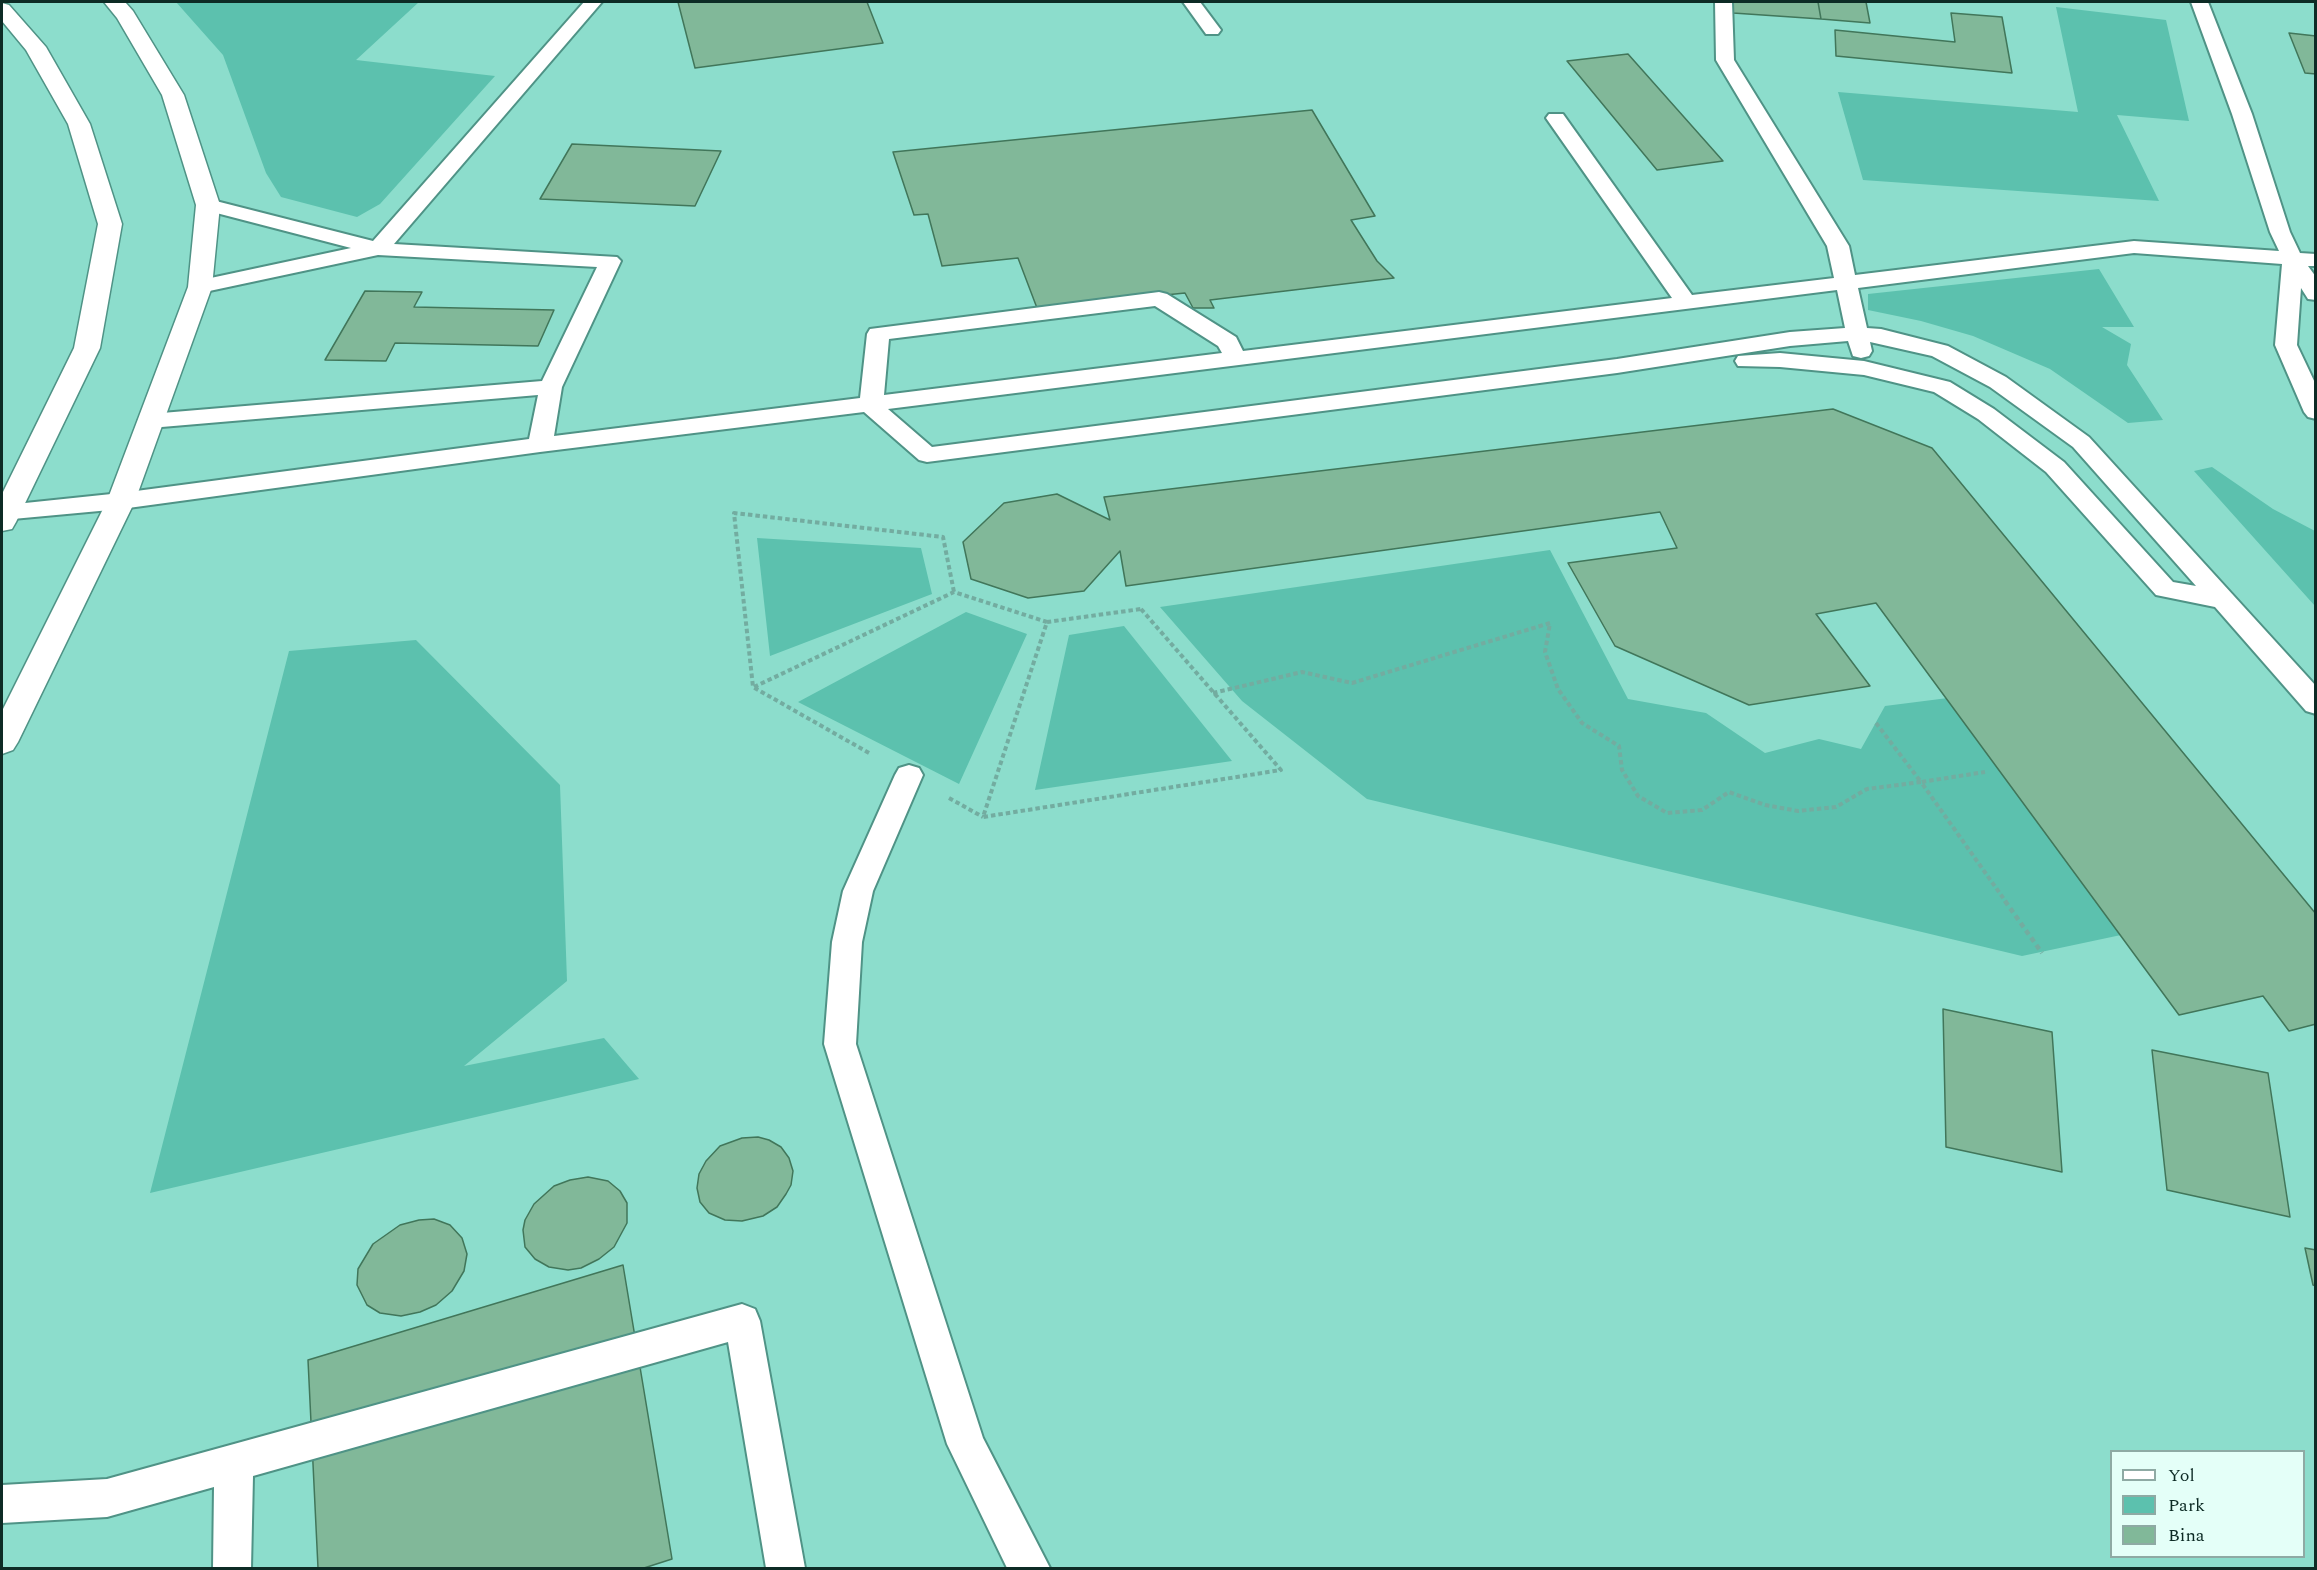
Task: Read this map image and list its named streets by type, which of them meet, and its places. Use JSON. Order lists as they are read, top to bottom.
{
  "legend": ["Yol", "Park", "Bina"]
}
